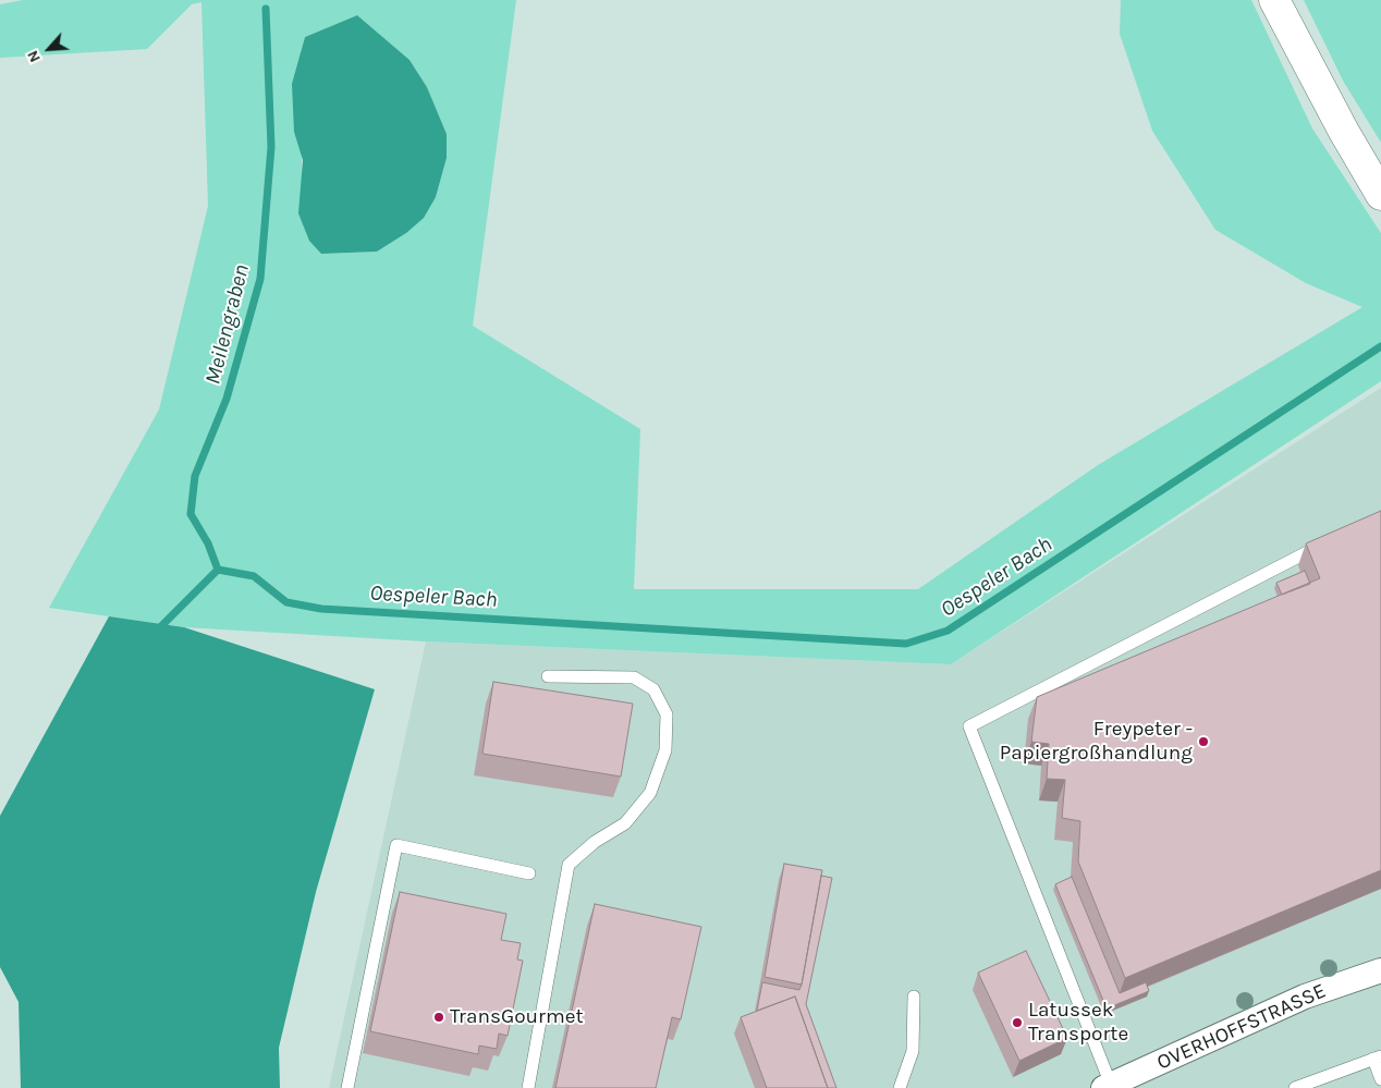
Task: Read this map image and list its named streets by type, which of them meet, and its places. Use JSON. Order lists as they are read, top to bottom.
{
  "streets": {
    "street": ["OVERHOFFSTRASSE"]
  },
  "water": ["Meilengraben", "Oespeler Bach"],
  "places": ["Freypeter - Papiergroßhandlung", "TransGourmet", "Latussek Transporte"],
  "north": "bottom left"
}
